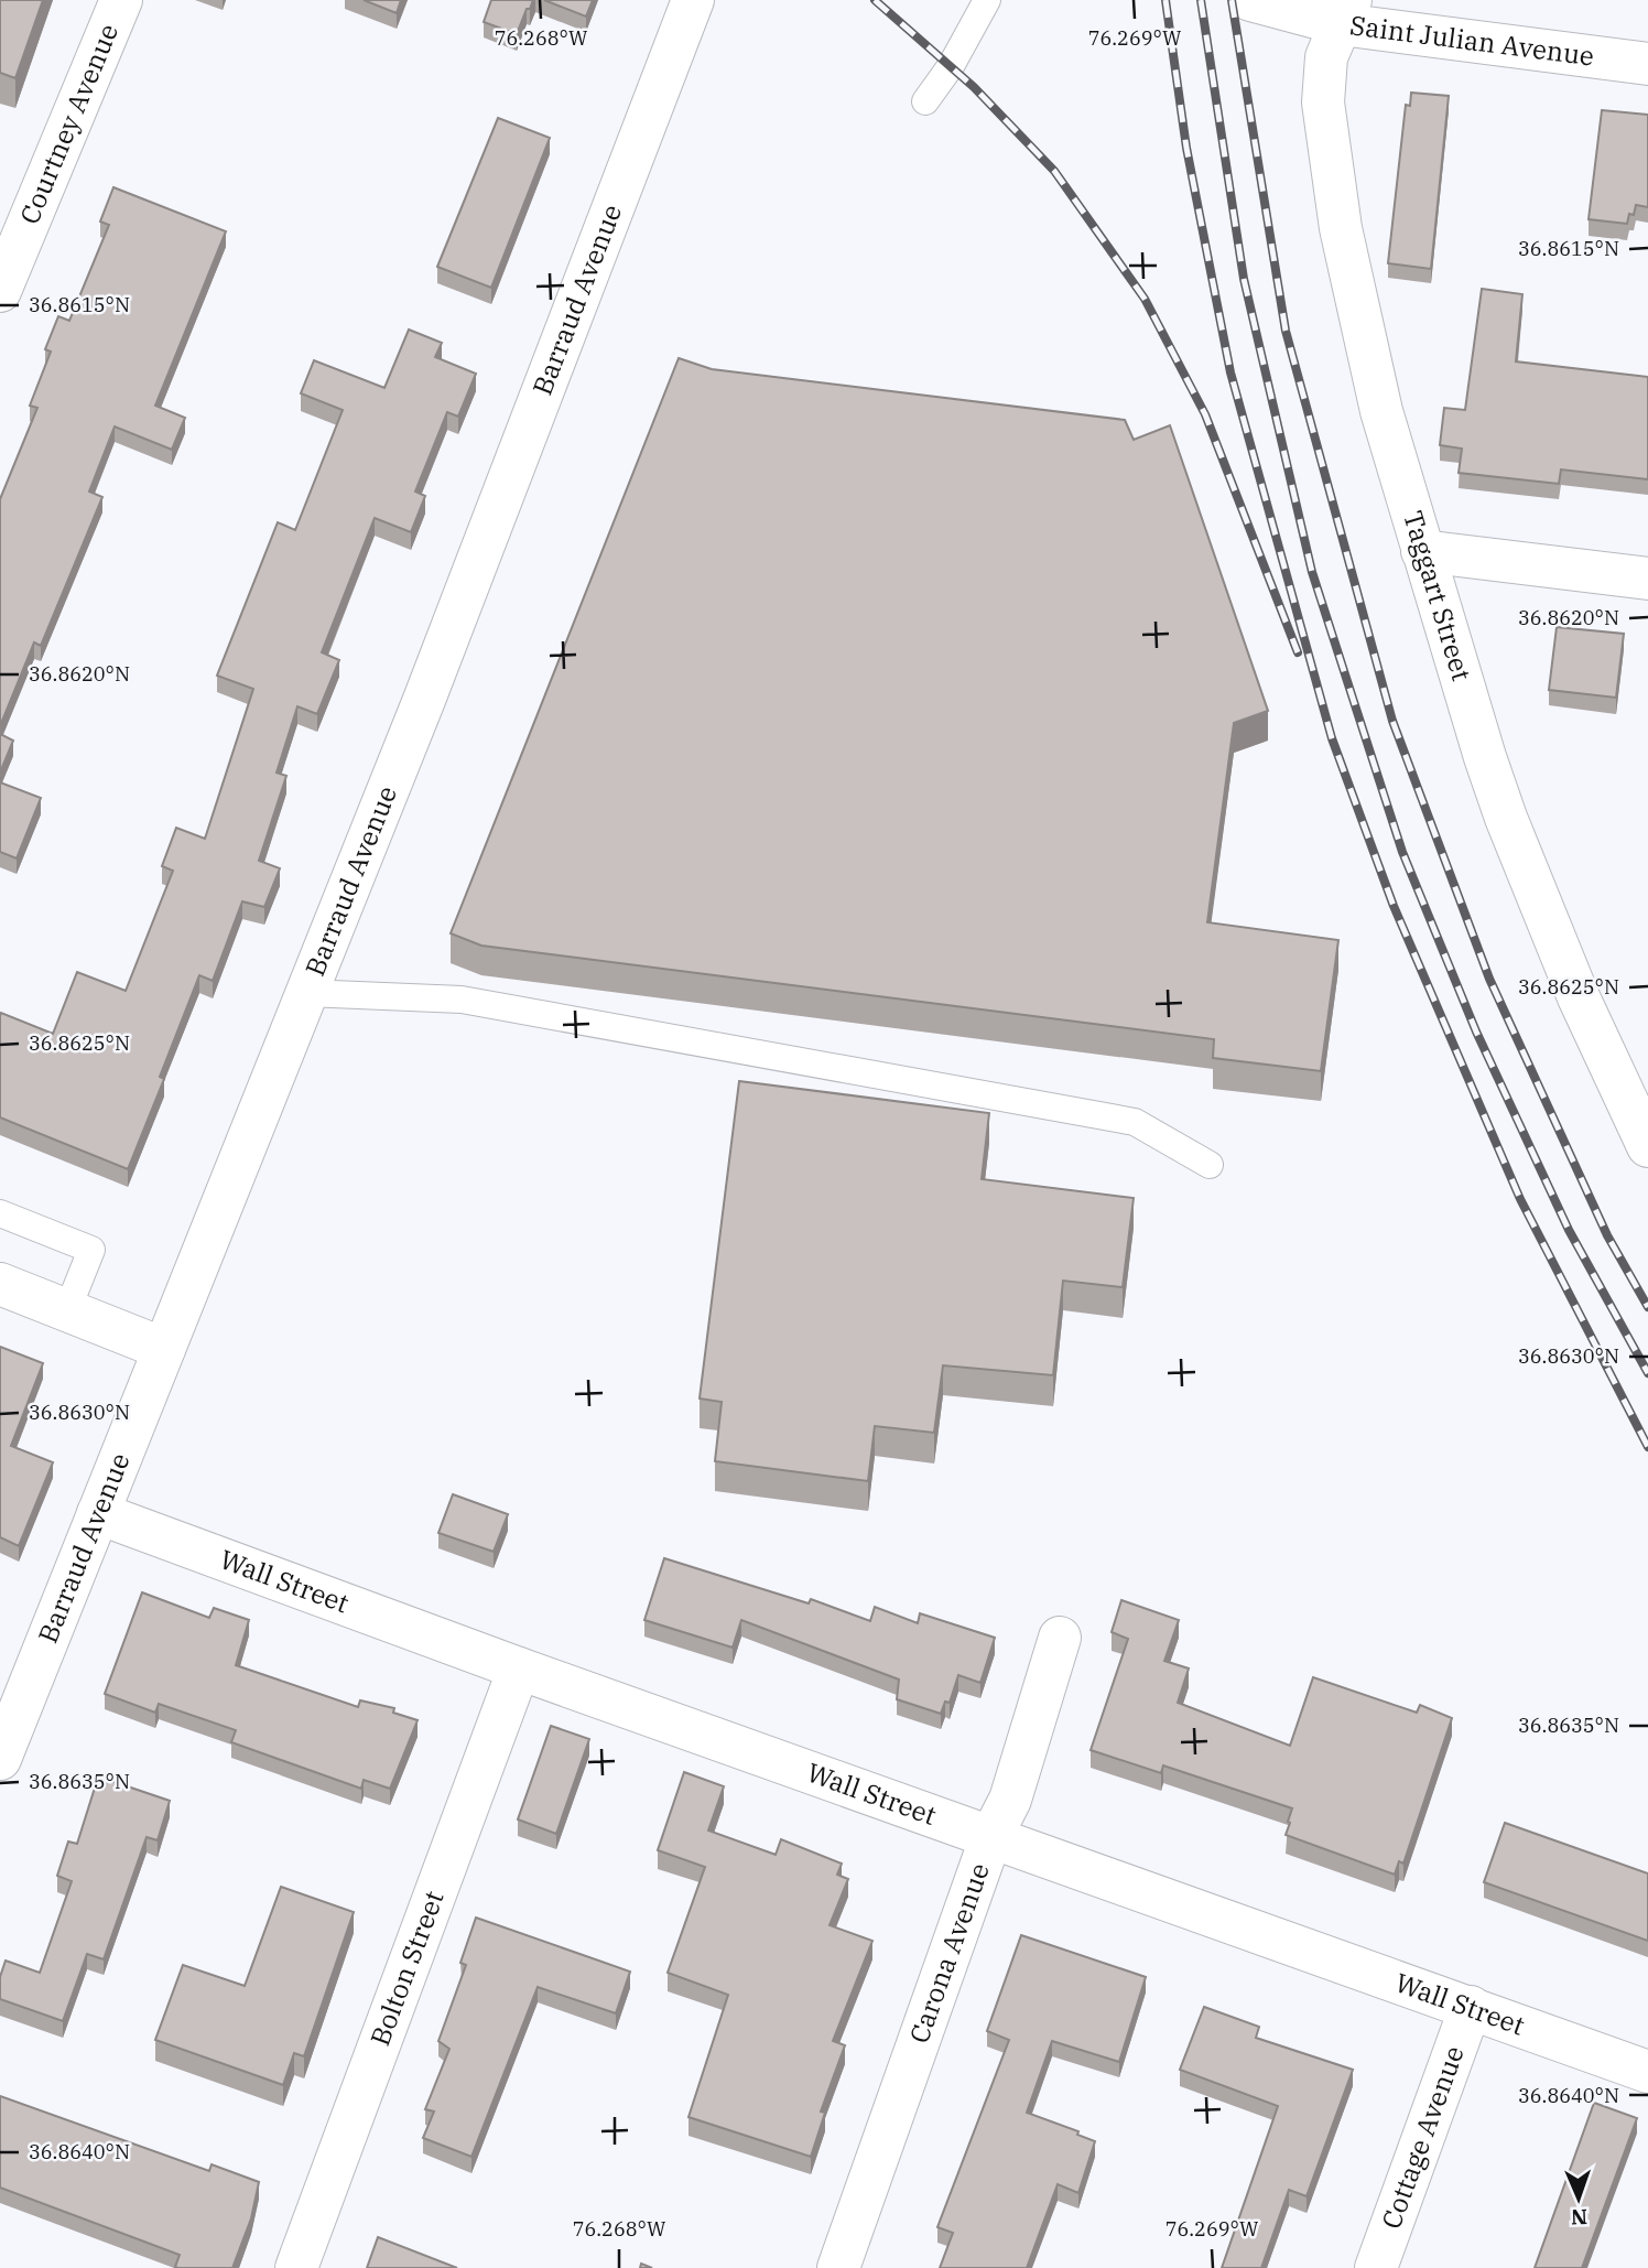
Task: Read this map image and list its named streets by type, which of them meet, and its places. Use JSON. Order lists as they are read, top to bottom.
{
  "streets": {
    "street": [
      "Saint Julian Avenue",
      "Courtney Avenue",
      "Barraud Avenue",
      "Taggart Street",
      "Wall Street",
      "Carona Avenue",
      "Bolton Street",
      "Cottage Avenue"
    ]
  },
  "crossings": [
    ["Saint Julian Avenue", "Taggart Street"],
    ["Barraud Avenue", "Wall Street"],
    ["Wall Street", "Carona Avenue"],
    ["Wall Street", "Bolton Street"],
    ["Wall Street", "Cottage Avenue"]
  ],
  "north": "bottom",
  "coordinates": [
    "76.268°W",
    "76.269°W",
    "36.8615°N",
    "36.8620°N",
    "36.8625°N",
    "36.8630°N",
    "36.8635°N",
    "36.8640°N"
  ]
}
